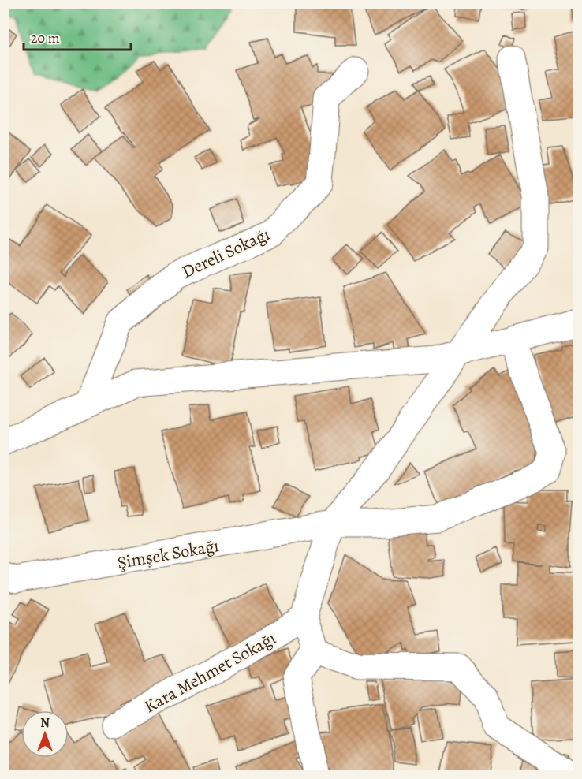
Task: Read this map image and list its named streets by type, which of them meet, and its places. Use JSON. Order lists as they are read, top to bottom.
{
  "streets": {
    "street": ["Dereli Sokağı", "Şimşek Sokağı", "Kara Mehmet Sokağı"]
  },
  "scale_bar": "20 m",
  "north": "top"
}
